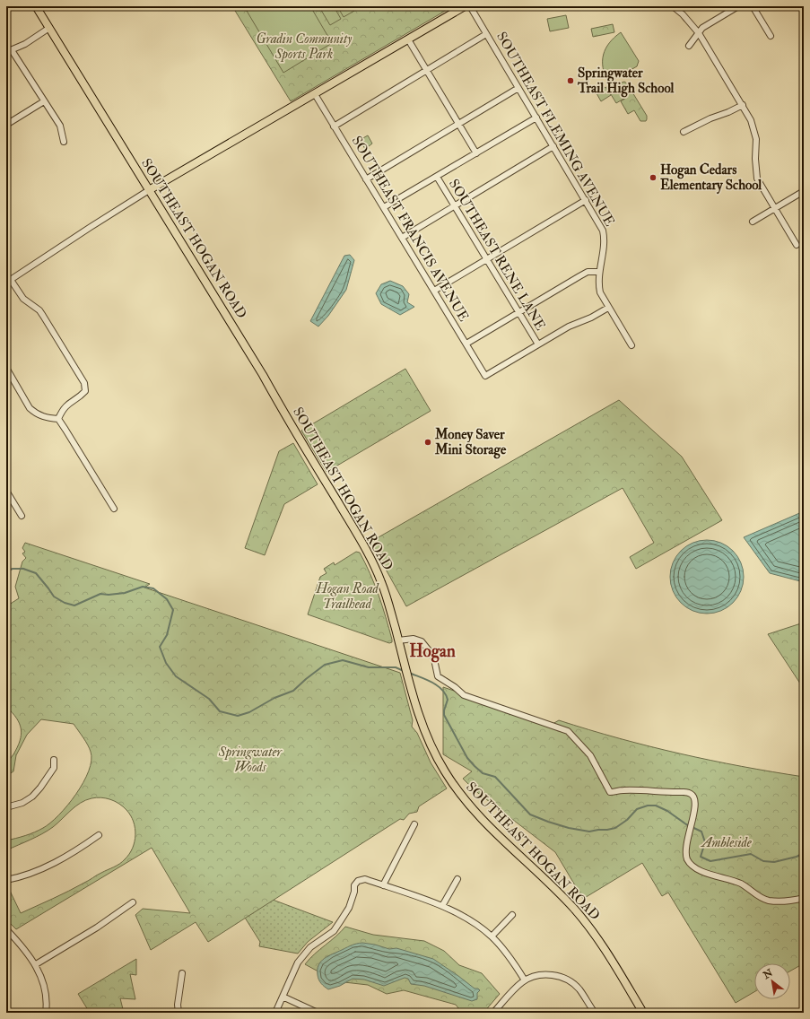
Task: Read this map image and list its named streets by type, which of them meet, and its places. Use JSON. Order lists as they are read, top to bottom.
{
  "streets": {
    "main road": ["SOUTHEAST HOGAN ROAD"],
    "street": ["SOUTHEAST FLEMING AVENUE", "SOUTHEAST FRANCIS AVENUE", "SOUTHEAST RENE LANE"]
  },
  "crossings": [
    ["SOUTHEAST FRANCIS AVENUE", "SOUTHEAST RENE LANE"]
  ],
  "districts": ["Hogan"],
  "parks": [
    "Gradin Community Sports Park",
    "Hogan Road Trailhead",
    "Springwater Woods",
    "Ambleside"
  ],
  "places": ["Springwater Trail High School", "Hogan Cedars Elementary School", "Money Saver Mini Storage"],
  "north": "top left"
}
